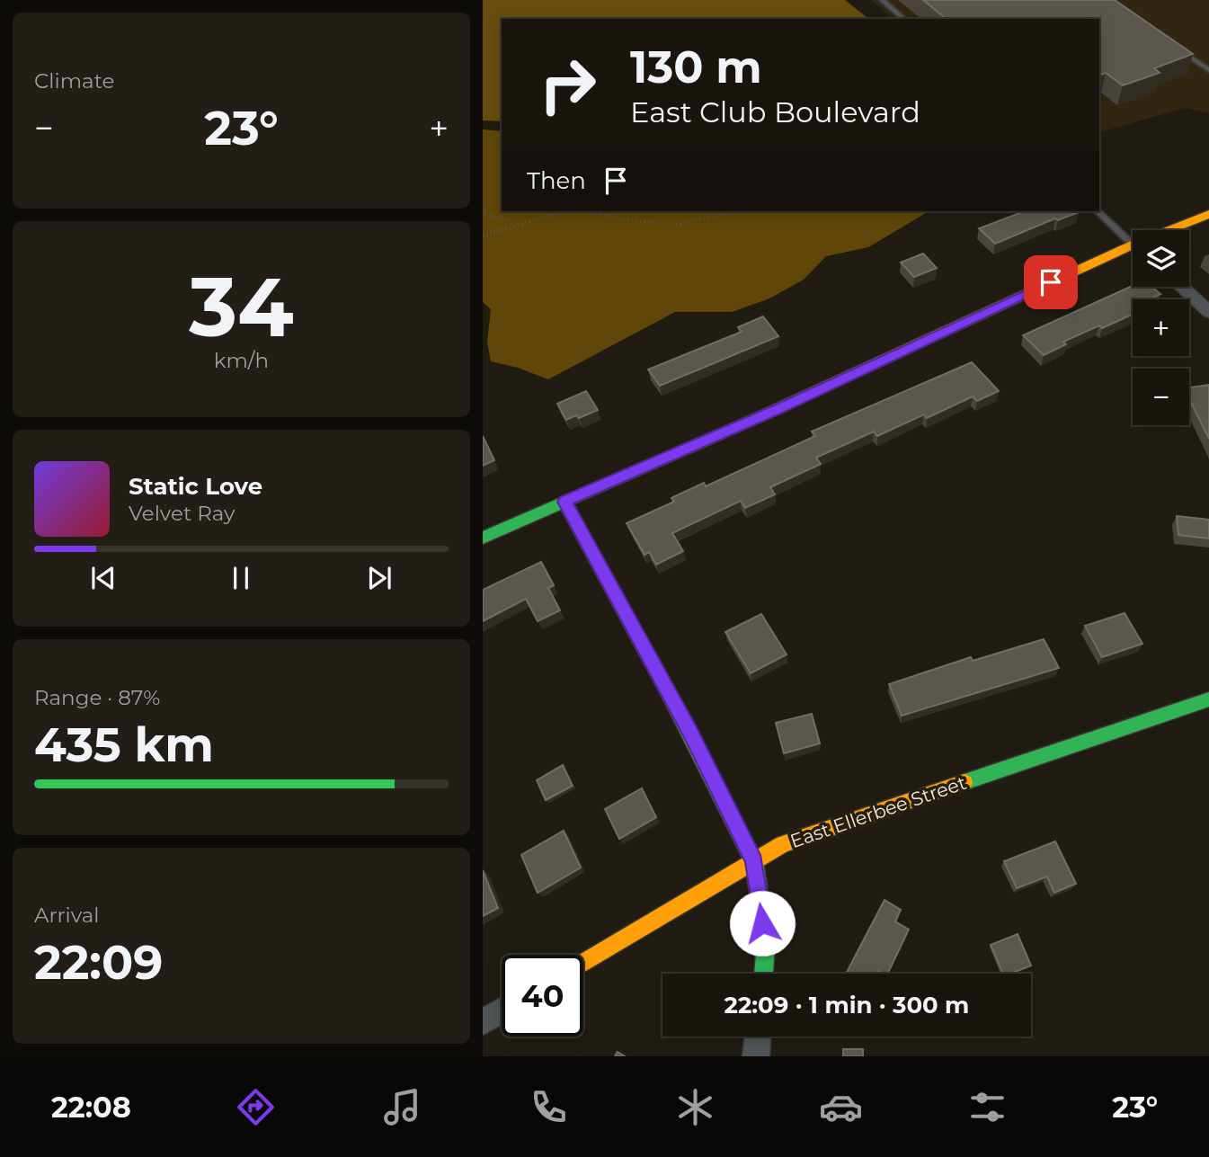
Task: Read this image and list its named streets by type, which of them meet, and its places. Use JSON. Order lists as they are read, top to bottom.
{
  "streets": {
    "street": ["East Ellerbee Street"]
  },
  "page": {
    "tile": [
      "Climate",
      ["34", "km/h"],
      ["Range · 87%", "435 km"],
      ["Arrival", "22:09"]
    ],
    "turn": ["130 m", "East Club Boulevard"],
    "heat": ["−", "23°", "+"],
    "then": "Then",
    "map_buttons": ["+", "−"],
    "song": ["Static Love", "Velvet Ray"],
    "limit": "40",
    "trip": "22:09 · 1 min · 300 m",
    "tabs": ["22:08", "23°"]
  }
}
